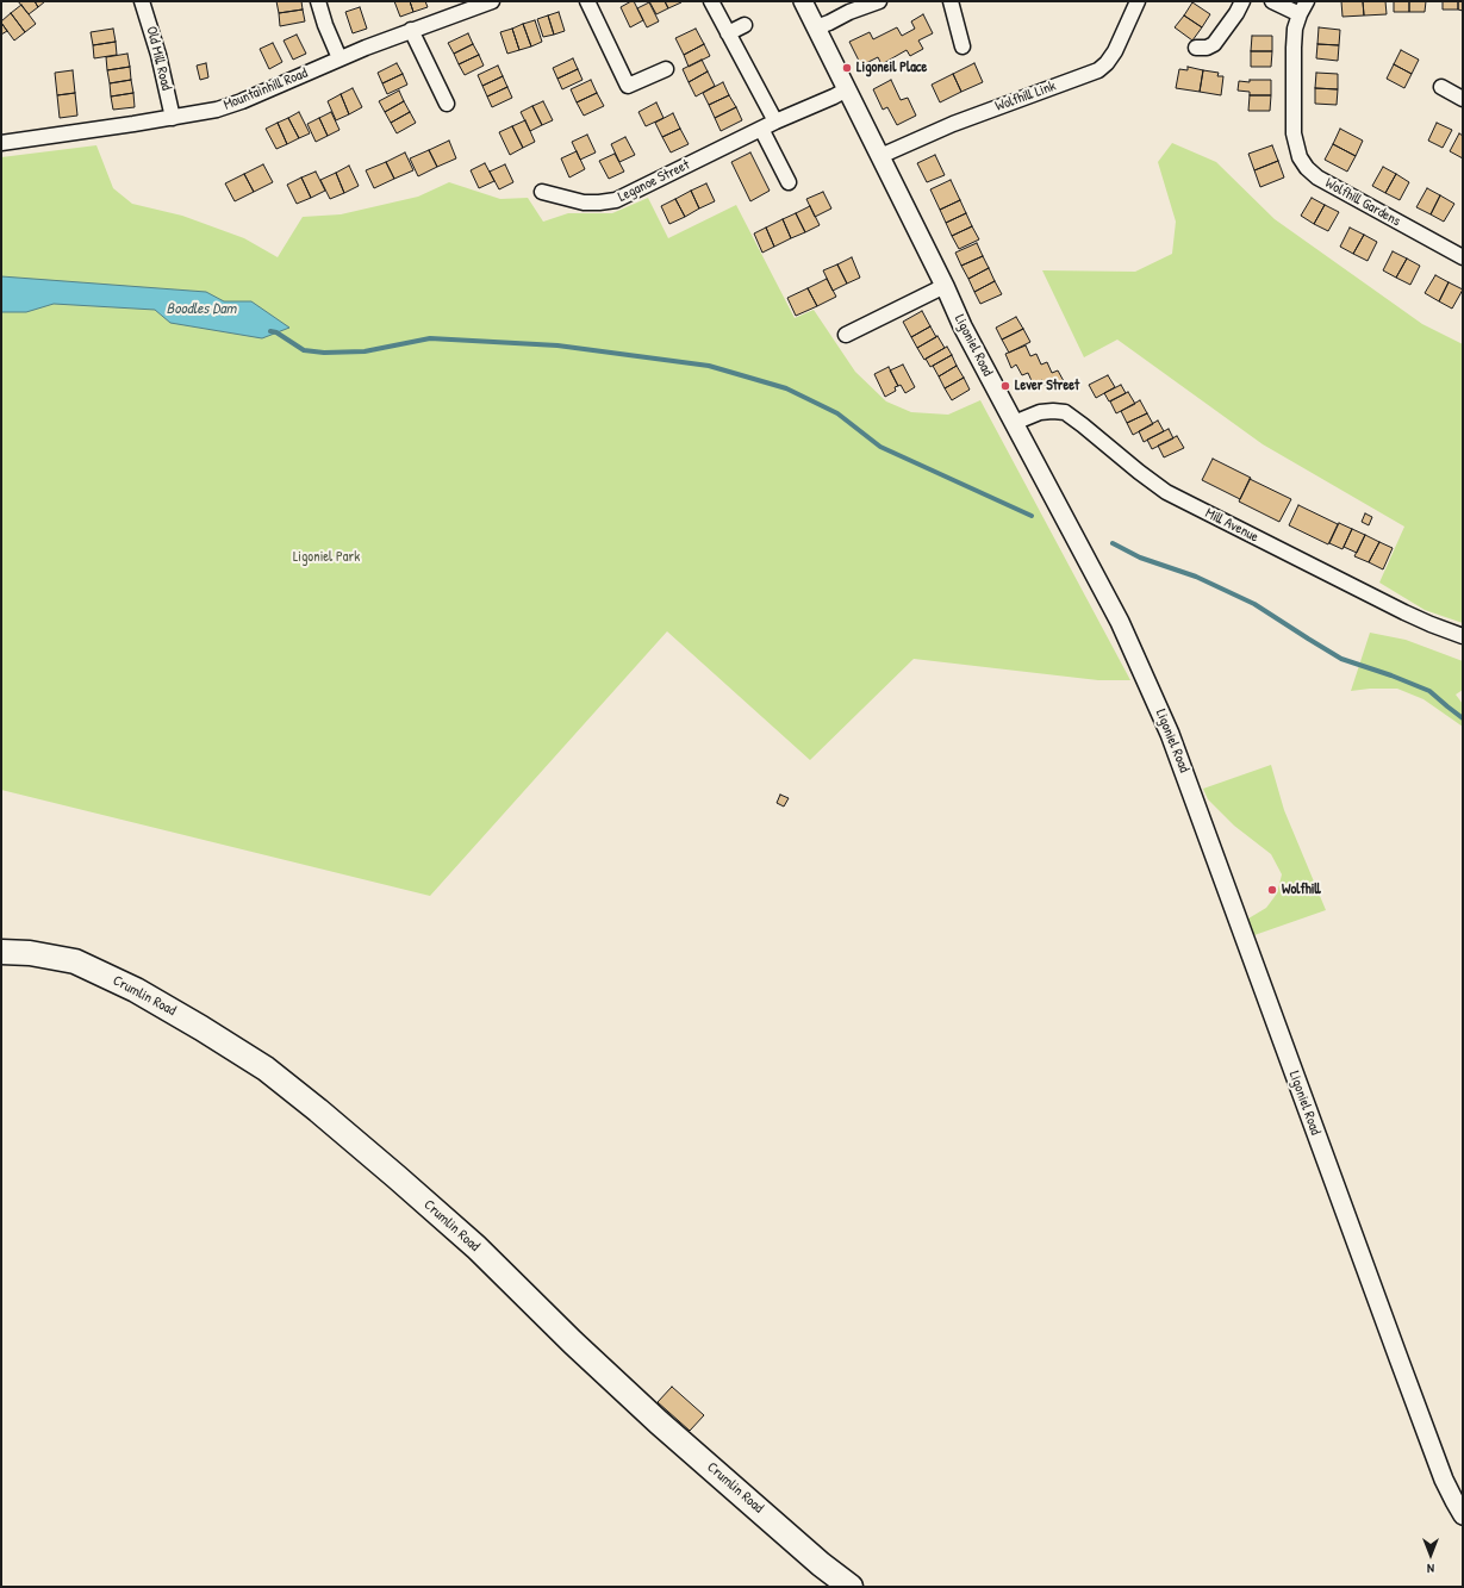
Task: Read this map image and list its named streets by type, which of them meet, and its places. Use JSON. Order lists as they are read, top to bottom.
{
  "streets": {
    "main road": ["Crumlin Road"],
    "street": [
      "Old Mill Road",
      "Mountainhill Road",
      "Wolfhill Link",
      "Leganoe Street",
      "Wolfhill Gardens",
      "Ligoniel Road",
      "Mill Avenue"
    ]
  },
  "crossings": [
    ["Old Mill Road", "Mountainhill Road"],
    ["Wolfhill Link", "Ligoniel Road"],
    ["Leganoe Street", "Ligoniel Road"],
    ["Ligoniel Road", "Mill Avenue"]
  ],
  "water": ["Boodles Dam"],
  "parks": ["Ligoniel Park"],
  "places": ["Ligoneil Place", "Lever Street", "Wolfhill"],
  "north": "bottom"
}
